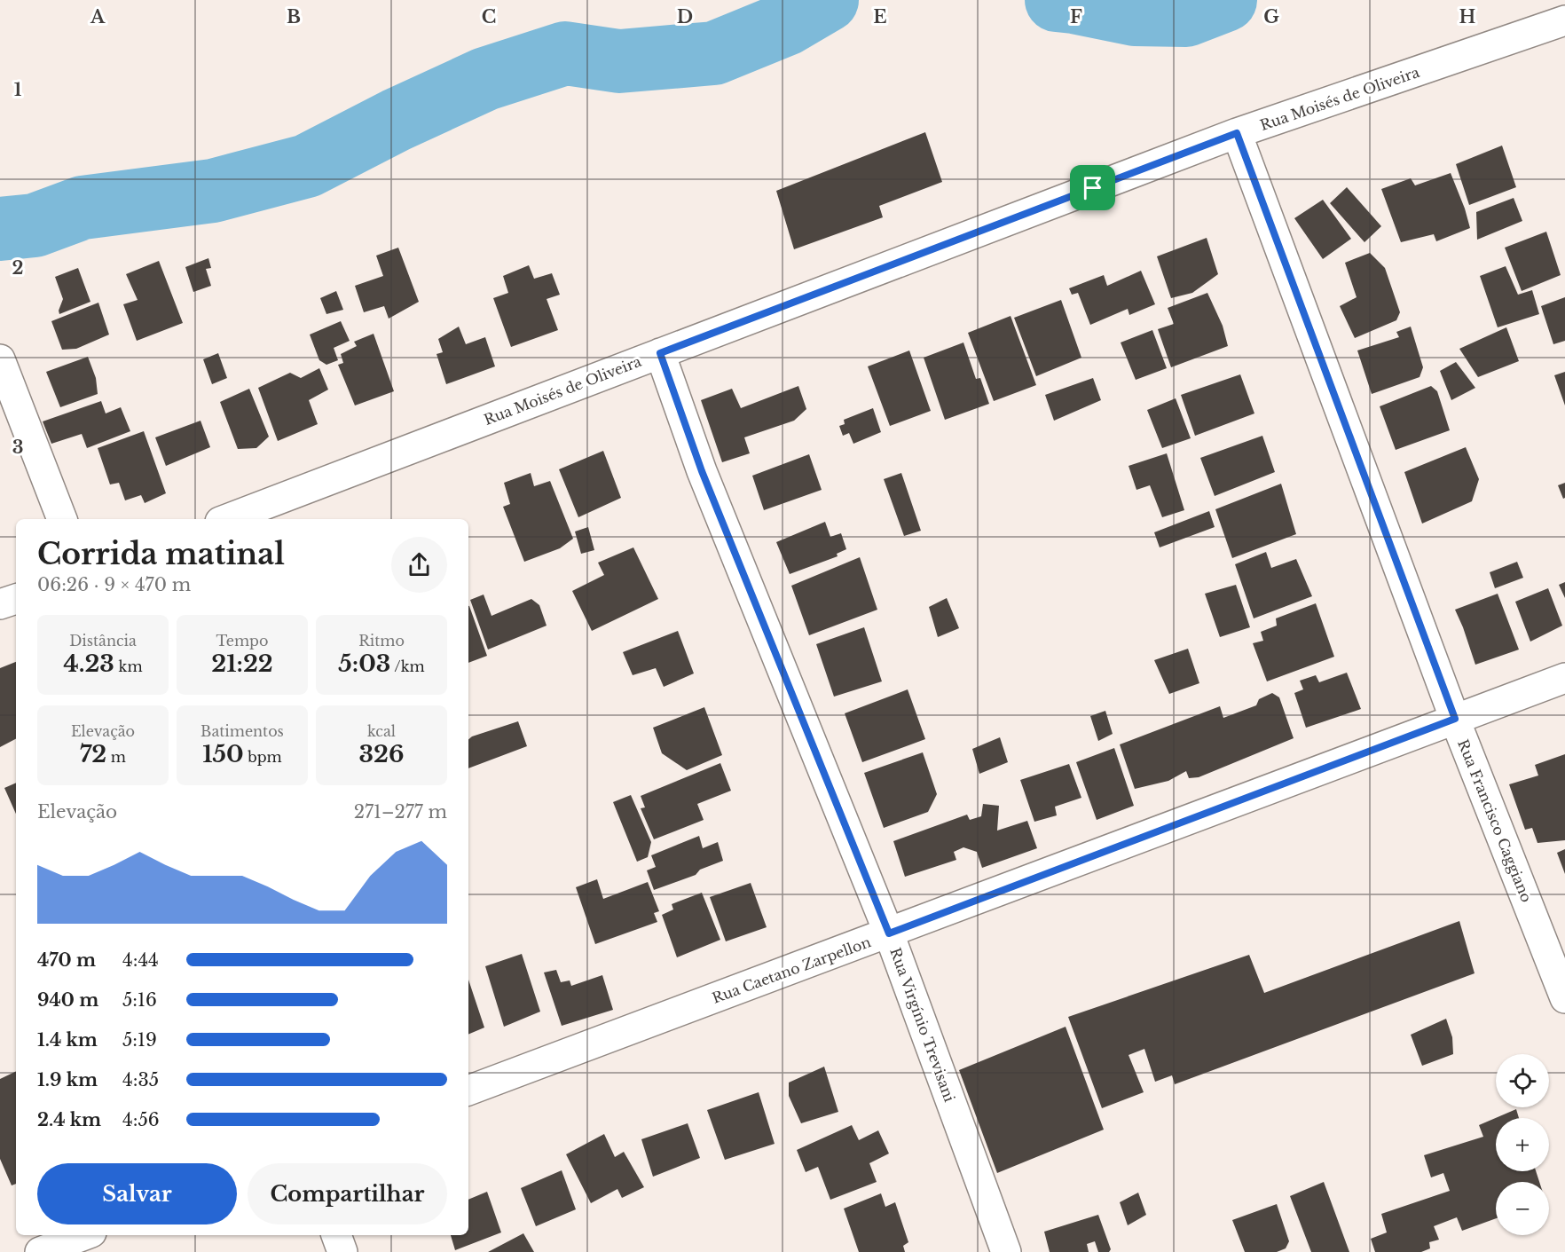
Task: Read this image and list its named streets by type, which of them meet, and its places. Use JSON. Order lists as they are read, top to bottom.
{
  "streets": {
    "street": [
      "Rua Moisés de Oliveira",
      "Rua Francisco Caggiano",
      "Rua Caetano Zarpellon",
      "Rua Virgínio Trevisani"
    ]
  },
  "crossings": [
    ["Rua Moisés de Oliveira", "Rua Francisco Caggiano"],
    ["Rua Moisés de Oliveira", "Rua Virgínio Trevisani"],
    ["Rua Francisco Caggiano", "Rua Caetano Zarpellon"],
    ["Rua Caetano Zarpellon", "Rua Virgínio Trevisani"]
  ],
  "page": {
    "heading": ["Corrida matinal", "06:26 · 9 × 470 m"],
    "stats": [
      ["Distância", "4.23 km"],
      ["Tempo", "21:22"],
      ["Ritmo", "5:03 /km"],
      ["Elevação", "72 m"],
      ["Batimentos", "150 bpm"],
      ["kcal", "326"]
    ],
    "chart": ["Elevação", "271–277 m"],
    "list": [
      {
        "name": "470 m",
        "note": "4:44"
      },
      {
        "name": "940 m",
        "note": "5:16"
      },
      {
        "name": "1.4 km",
        "note": "5:19"
      },
      {
        "name": "1.9 km",
        "note": "4:35"
      },
      {
        "name": "2.4 km",
        "note": "4:56"
      }
    ],
    "map_buttons": ["+", "−"],
    "buttons": ["Salvar", "Compartilhar"]
  },
  "grid": {
    "columns": [
      "A",
      "B",
      "C",
      "D",
      "E",
      "F",
      "G",
      "H"
    ],
    "rows": ["1", "2", "3"]
  }
}
